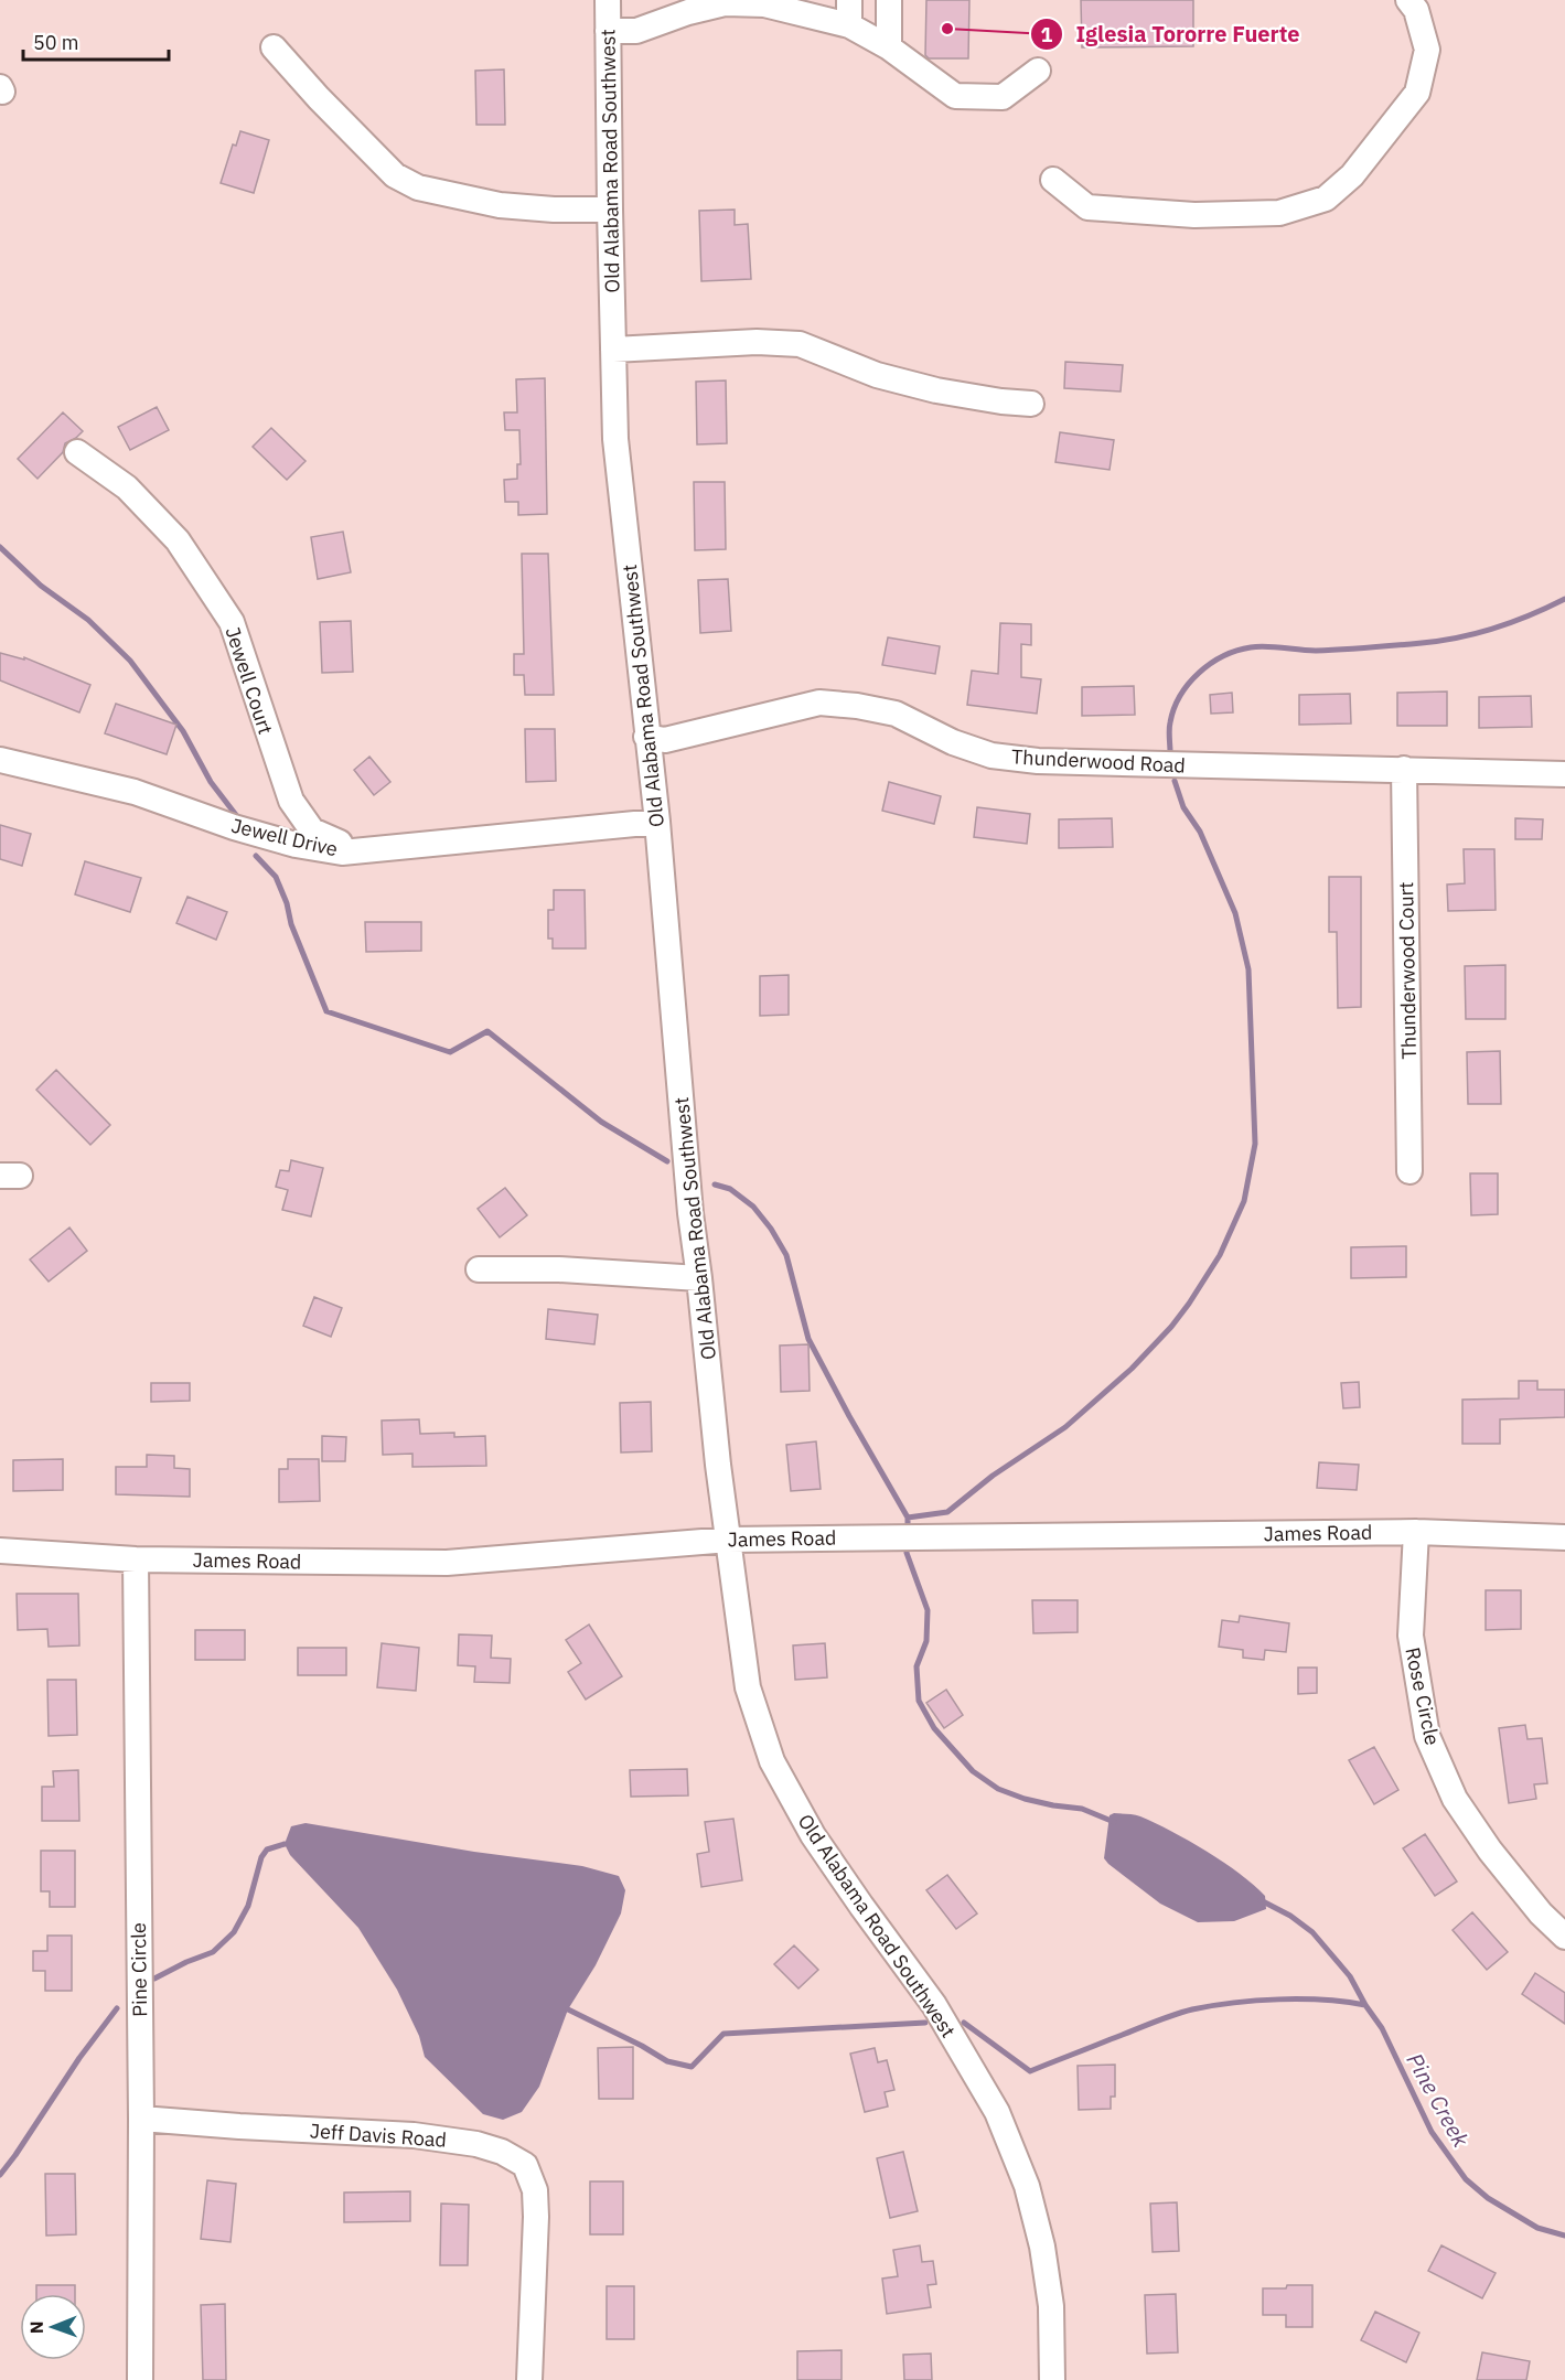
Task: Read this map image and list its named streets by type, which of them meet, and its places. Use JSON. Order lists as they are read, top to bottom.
{
  "streets": {
    "street": [
      "Old Alabama Road Southwest",
      "Jewell Court",
      "Thunderwood Road",
      "Jewell Drive",
      "Thunderwood Court",
      "James Road",
      "Rose Circle",
      "Pine Circle",
      "Jeff Davis Road"
    ]
  },
  "crossings": [
    ["Old Alabama Road Southwest", "Thunderwood Road"],
    ["Old Alabama Road Southwest", "Jewell Drive"],
    ["Old Alabama Road Southwest", "James Road"],
    ["Jewell Court", "Jewell Drive"],
    ["Thunderwood Road", "Thunderwood Court"],
    ["James Road", "Rose Circle"],
    ["James Road", "Pine Circle"],
    ["Pine Circle", "Jeff Davis Road"]
  ],
  "water": ["Pine Creek"],
  "places": ["Iglesia Tororre Fuerte"],
  "scale_bar": "50 m",
  "north": "left"
}
